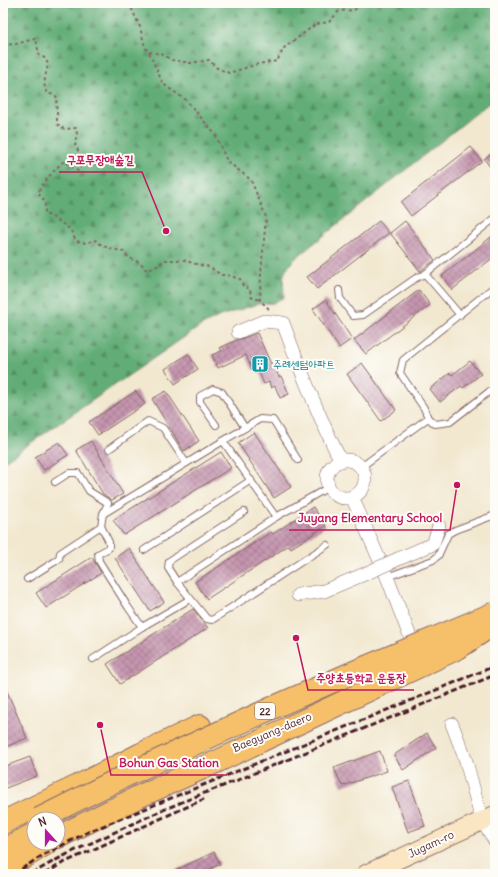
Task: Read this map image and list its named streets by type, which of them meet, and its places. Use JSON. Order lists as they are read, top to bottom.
{
  "streets": {
    "highway": ["22"],
    "main road": ["Baegyang-daero", "Jugam-ro"]
  },
  "crossings": [
    ["22", "Baegyang-daero"]
  ],
  "places": {
    "other": [
      "구포무장애숲길",
      "Juyang Elementary School",
      "주양초등학교 운동장",
      "Bohun Gas Station"
    ],
    "building": ["주례센텀아파트"]
  },
  "north": "top"
}
